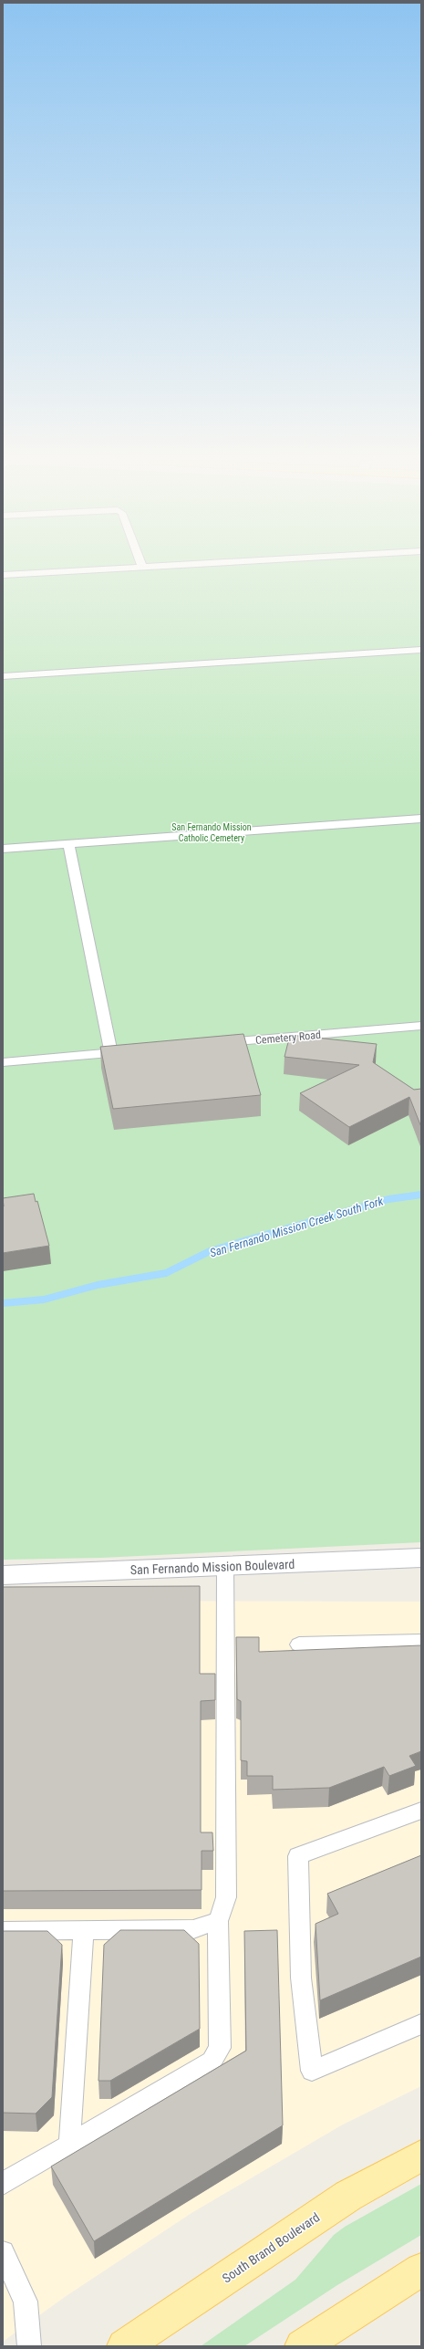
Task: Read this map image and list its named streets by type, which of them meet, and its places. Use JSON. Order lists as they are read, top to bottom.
{
  "streets": {
    "main road": ["San Fernando Mission Boulevard", "South Brand Boulevard"],
    "lane": ["Cemetery Road"]
  },
  "water": ["San Fernando Mission Creek South Fork"],
  "parks": ["San Fernando Mission Catholic Cemetery"]
}
